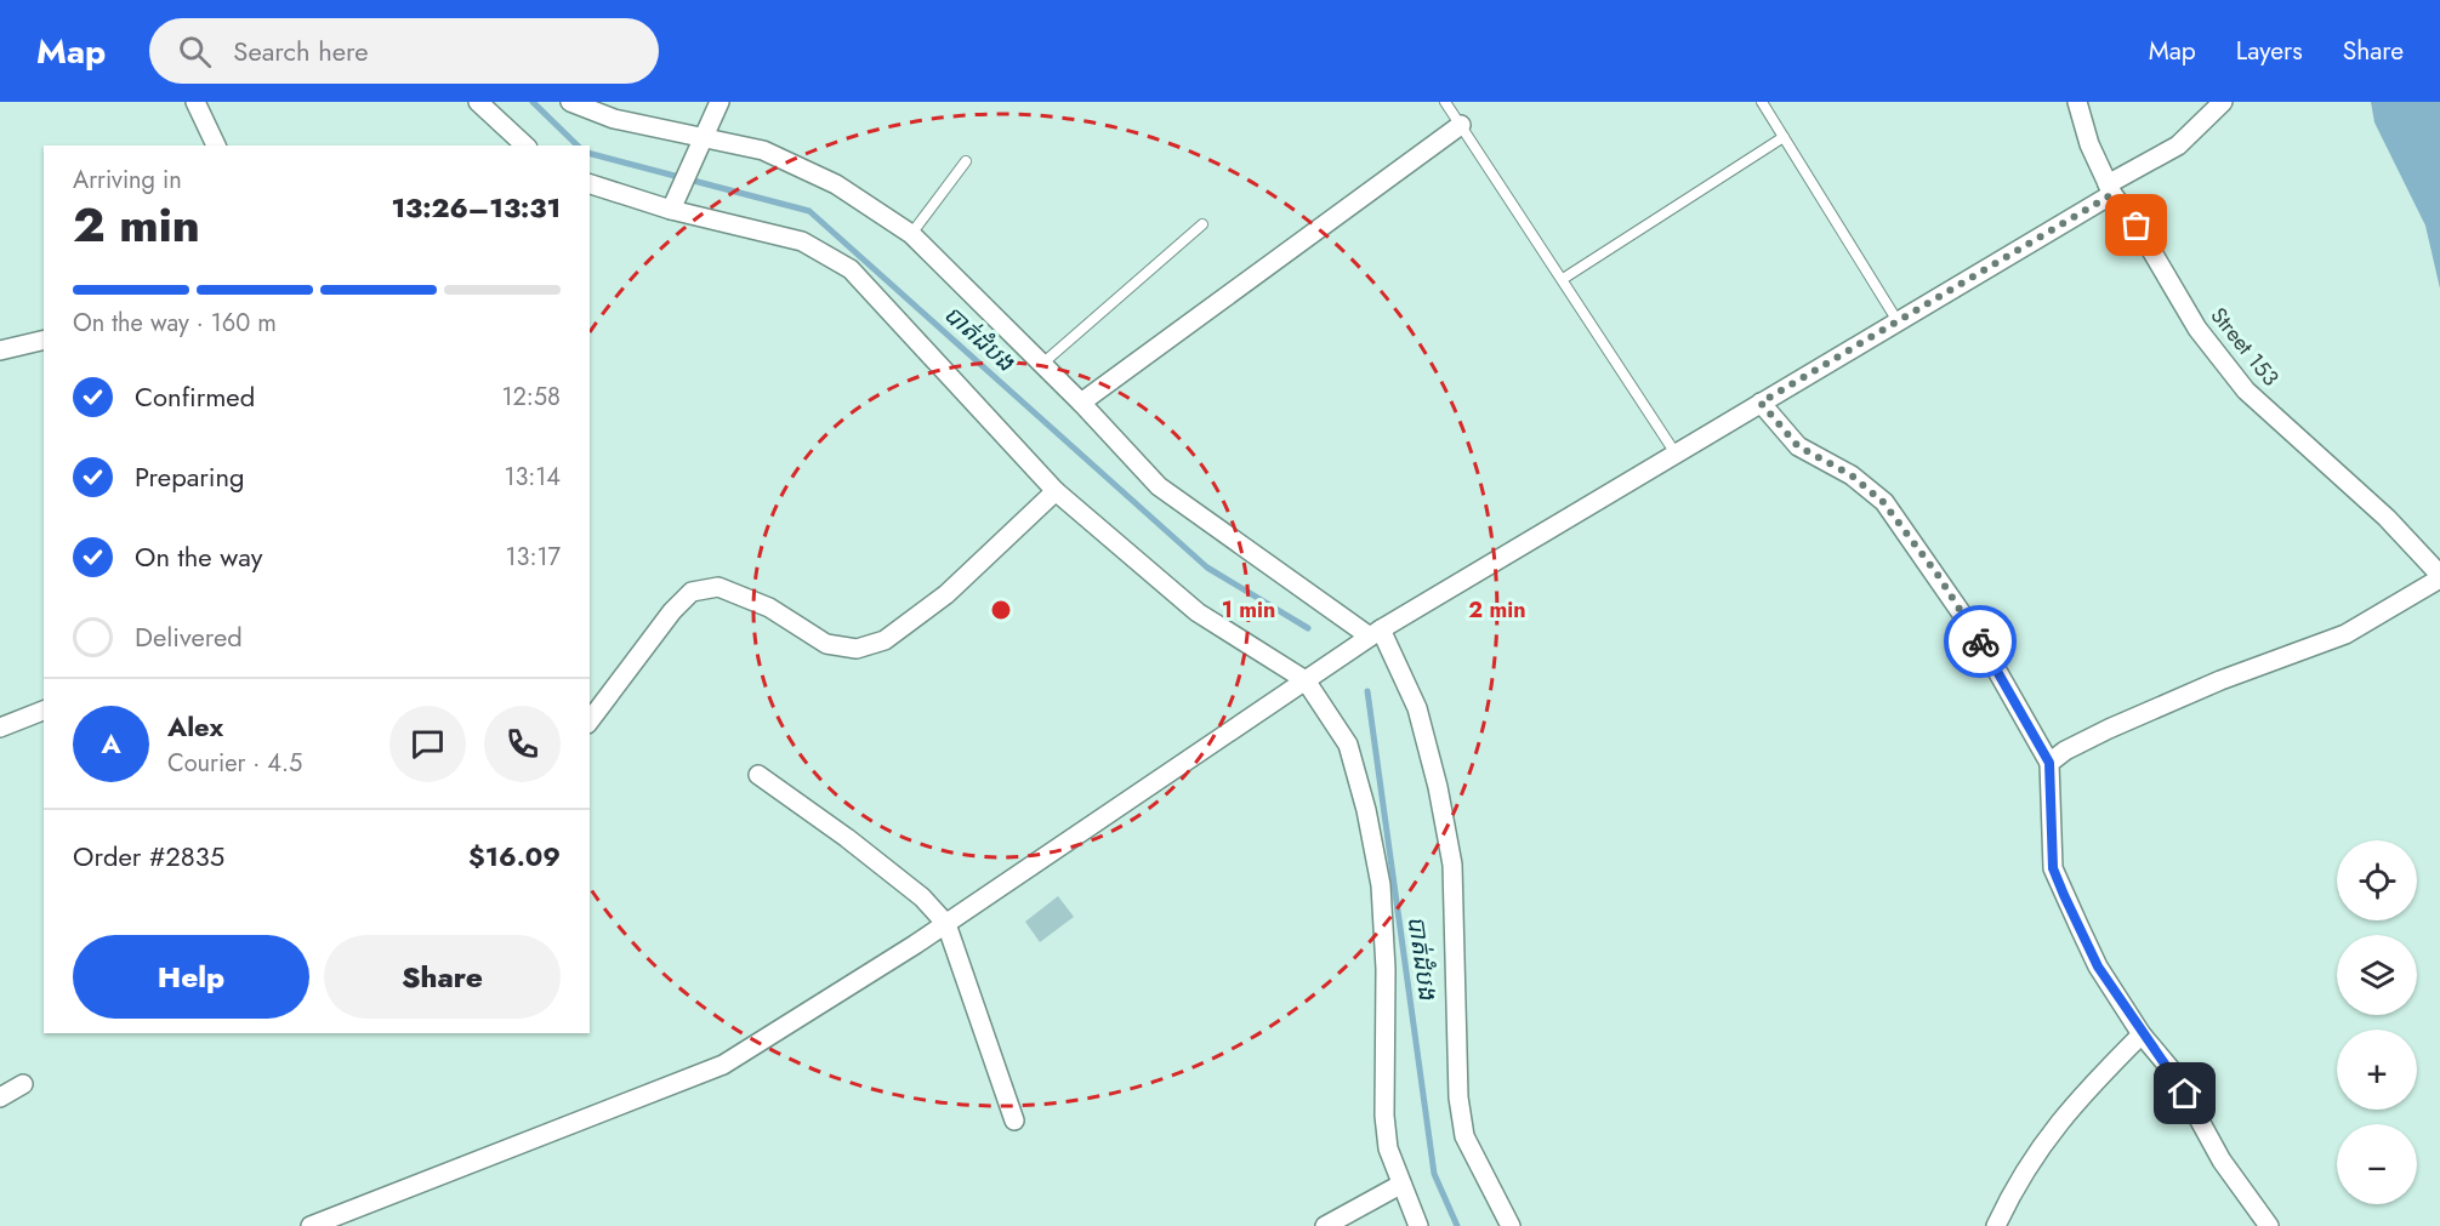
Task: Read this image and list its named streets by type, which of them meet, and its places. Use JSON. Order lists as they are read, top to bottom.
{
  "streets": {
    "street": ["Street 153"]
  },
  "water": ["បាត់ដំបង"],
  "page": {
    "header": "Map",
    "search": "Search here",
    "nav": ["Map", "Layers", "Share"],
    "heading": ["2 min", "Arriving in", "13:26–13:31"],
    "panel": [
      "Alex",
      "Courier · 4.5",
      "Order #2835",
      "$16.09"
    ],
    "bar": "On the way · 160 m",
    "list": [
      ["Confirmed", "12:58"],
      ["Preparing", "13:14"],
      ["On the way", "13:17"],
      "Delivered"
    ],
    "round": "A",
    "map_buttons": ["+", "−"],
    "buttons": ["Help", "Share"]
  },
  "rings": ["1 min", "2 min"]
}
